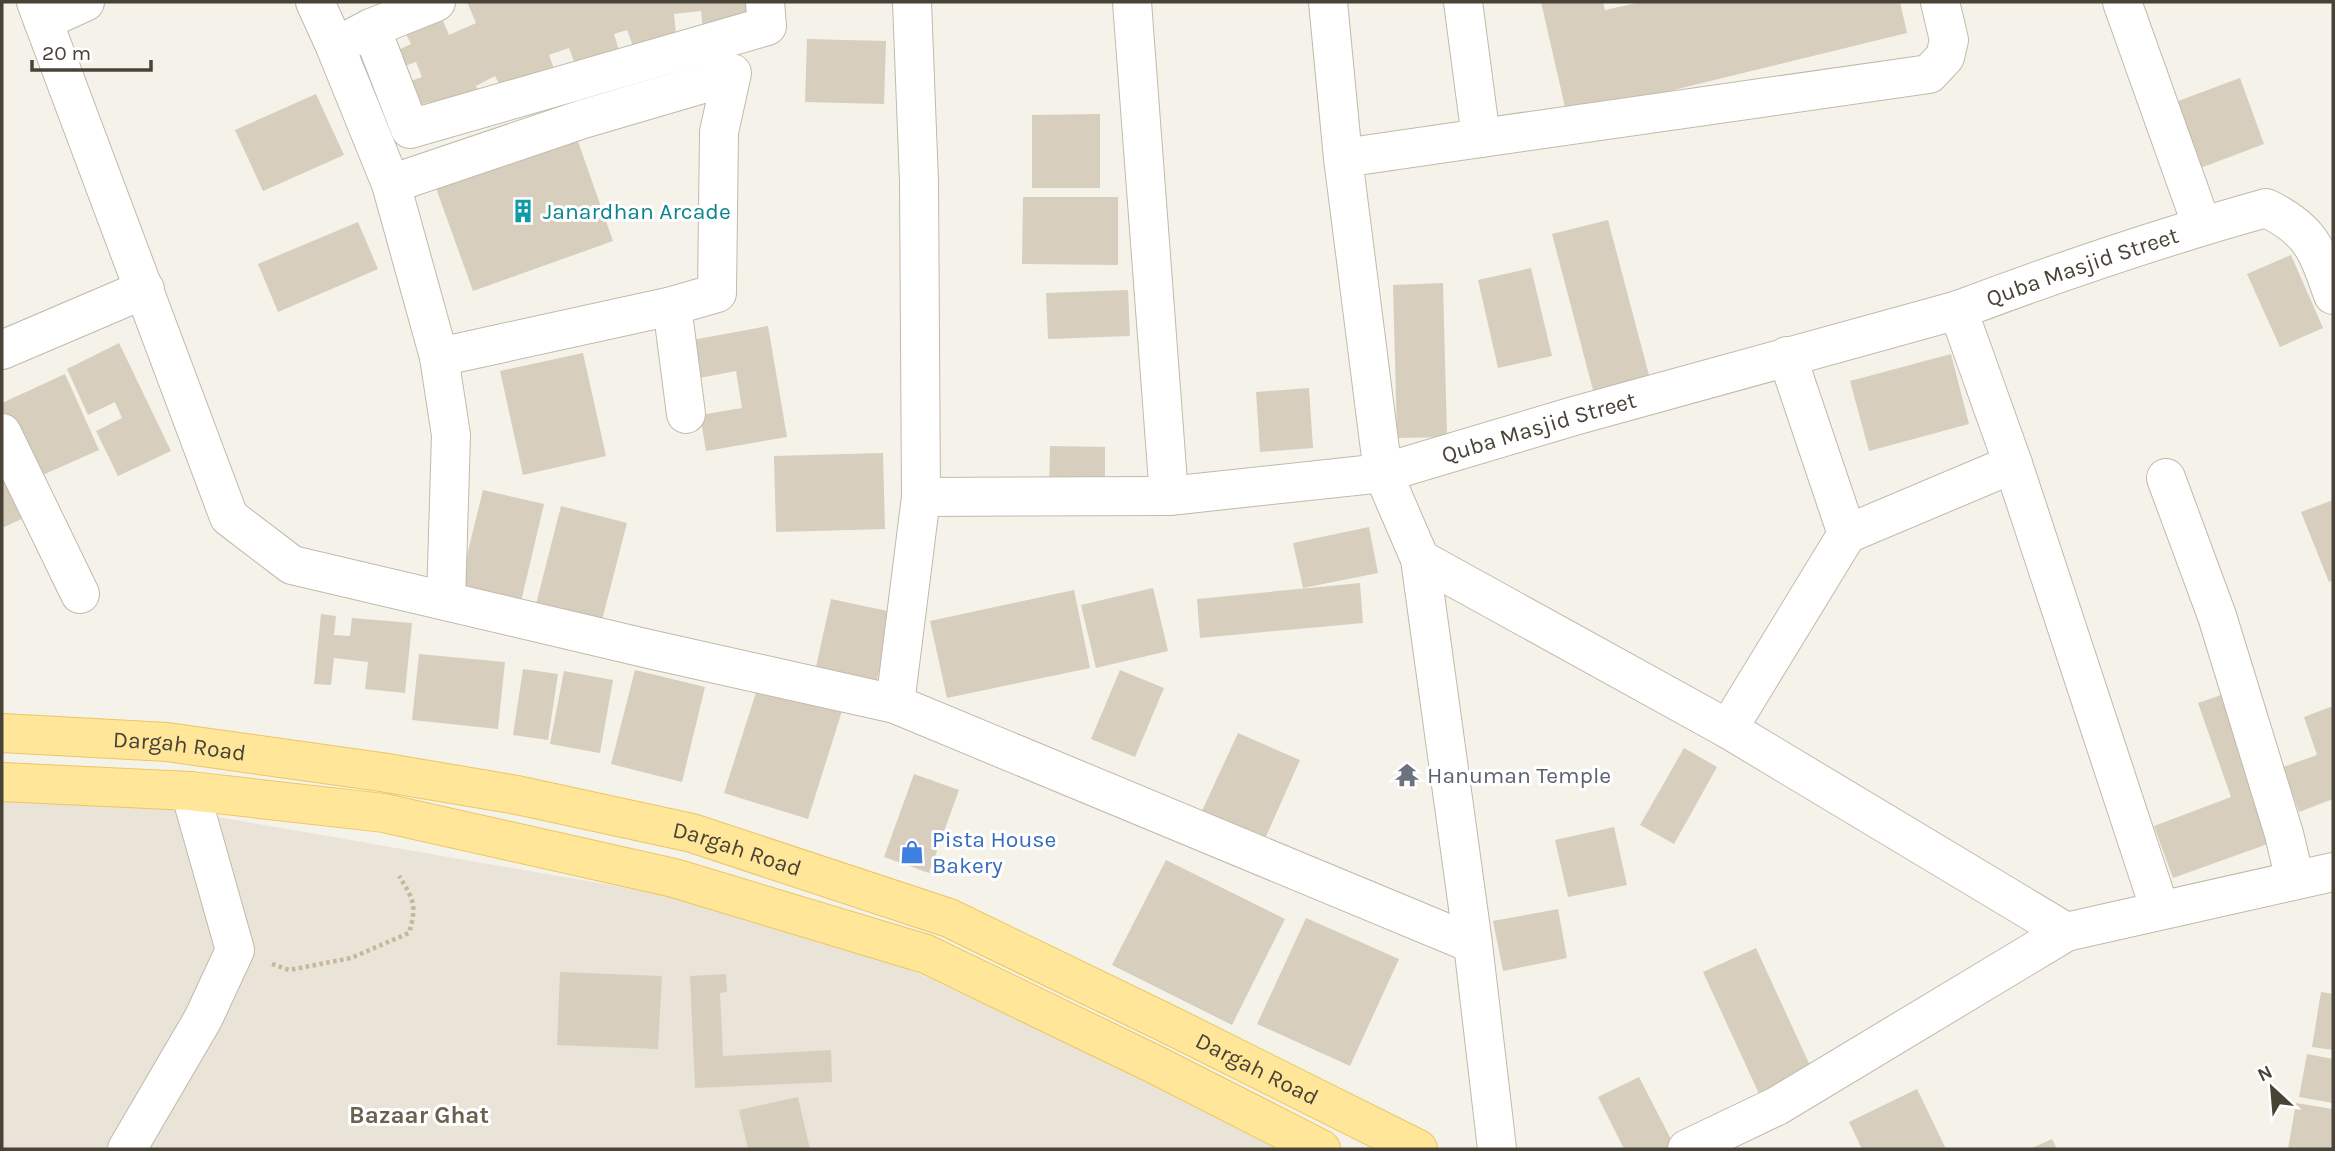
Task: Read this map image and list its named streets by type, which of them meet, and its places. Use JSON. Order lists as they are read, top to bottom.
{
  "streets": {
    "main road": ["Dargah Road"],
    "street": ["Quba Masjid Street"]
  },
  "districts": ["Bazaar Ghat"],
  "places": {
    "building": ["Janardhan Arcade"],
    "temple": ["Hanuman Temple"],
    "shop": ["Pista House Bakery"]
  },
  "scale_bar": "20 m",
  "north": "top left"
}
